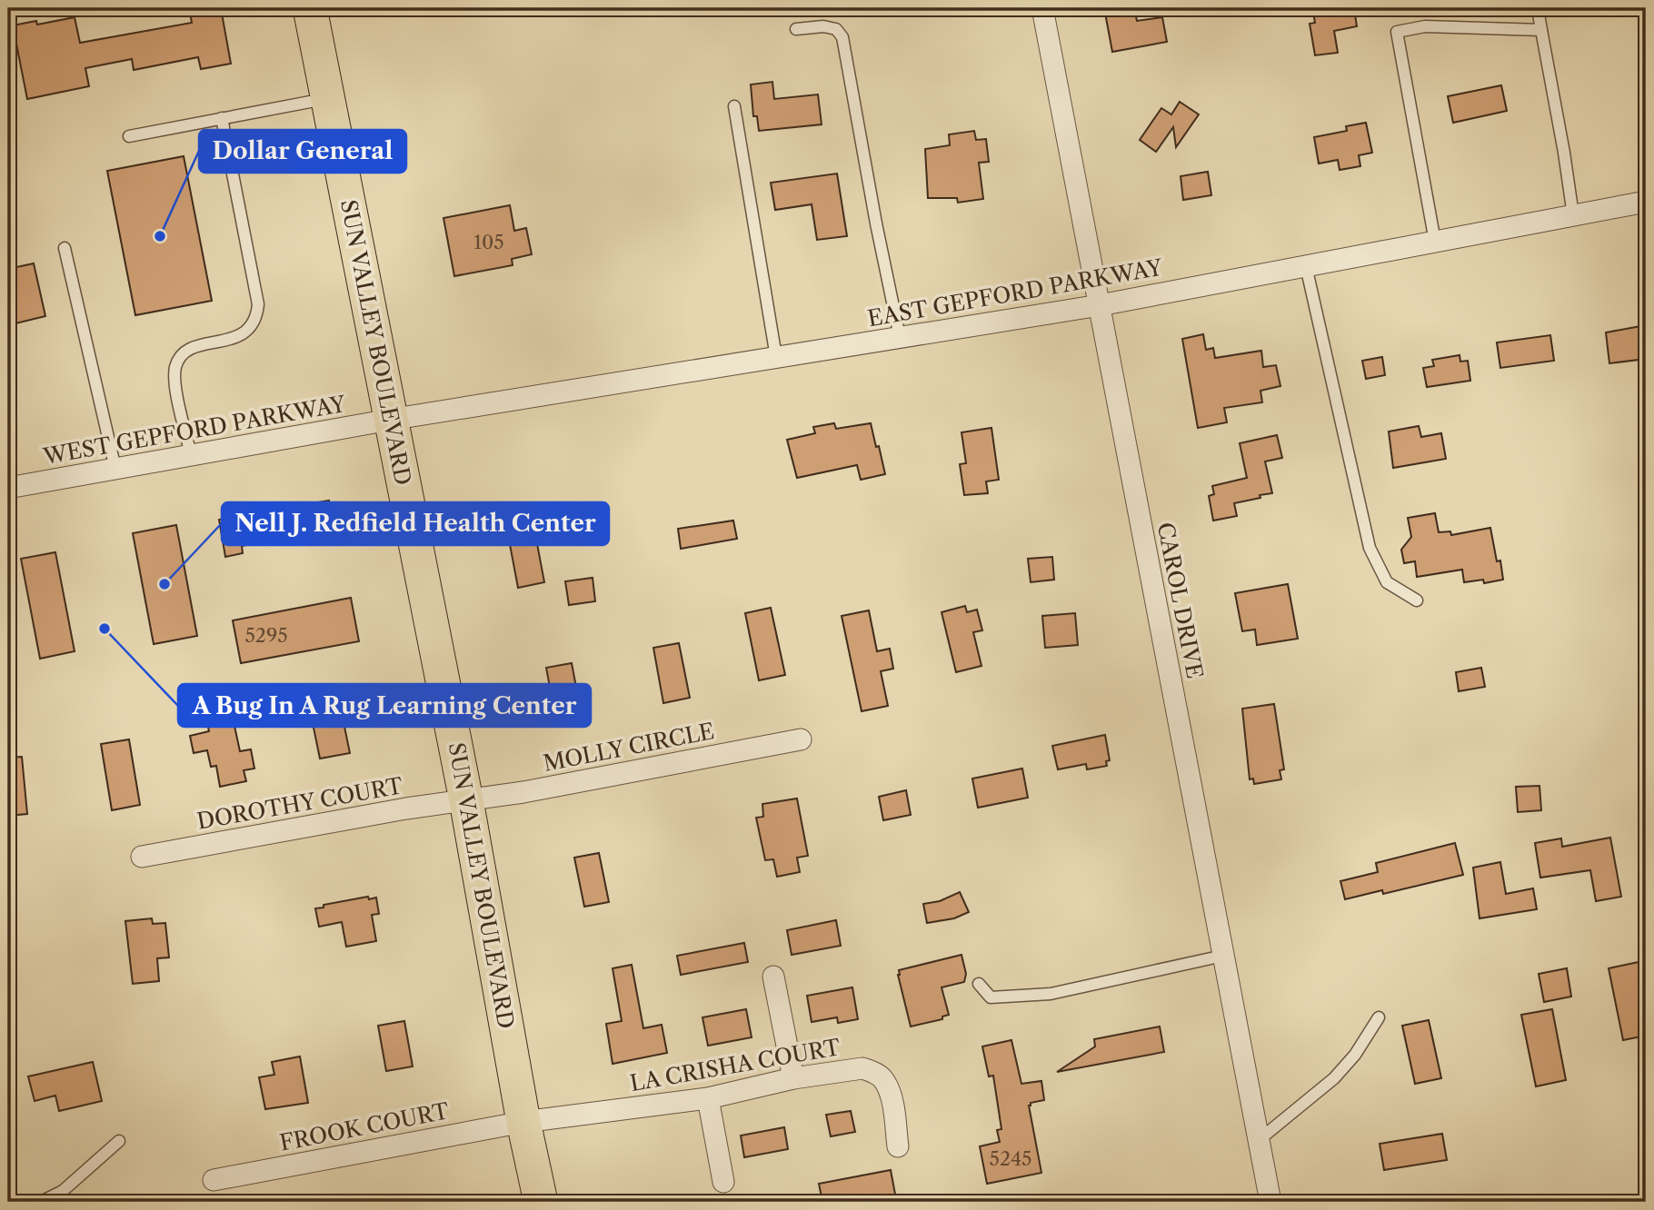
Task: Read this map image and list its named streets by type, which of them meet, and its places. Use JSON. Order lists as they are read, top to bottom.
{
  "streets": {
    "main road": ["SUN VALLEY BOULEVARD"],
    "street": [
      "EAST GEPFORD PARKWAY",
      "WEST GEPFORD PARKWAY",
      "CAROL DRIVE",
      "MOLLY CIRCLE",
      "DOROTHY COURT",
      "LA CRISHA COURT",
      "FROOK COURT"
    ]
  },
  "crossings": [
    ["EAST GEPFORD PARKWAY", "SUN VALLEY BOULEVARD"],
    ["EAST GEPFORD PARKWAY", "WEST GEPFORD PARKWAY"],
    ["EAST GEPFORD PARKWAY", "CAROL DRIVE"],
    ["SUN VALLEY BOULEVARD", "WEST GEPFORD PARKWAY"],
    ["SUN VALLEY BOULEVARD", "MOLLY CIRCLE"],
    ["SUN VALLEY BOULEVARD", "DOROTHY COURT"],
    ["SUN VALLEY BOULEVARD", "LA CRISHA COURT"],
    ["SUN VALLEY BOULEVARD", "FROOK COURT"],
    ["MOLLY CIRCLE", "DOROTHY COURT"],
    ["LA CRISHA COURT", "FROOK COURT"]
  ],
  "places": ["Dollar General", "Nell J. Redfield Health Center", "A Bug In A Rug Learning Center"],
  "house_numbers": ["105", "5295", "5245"]
}
